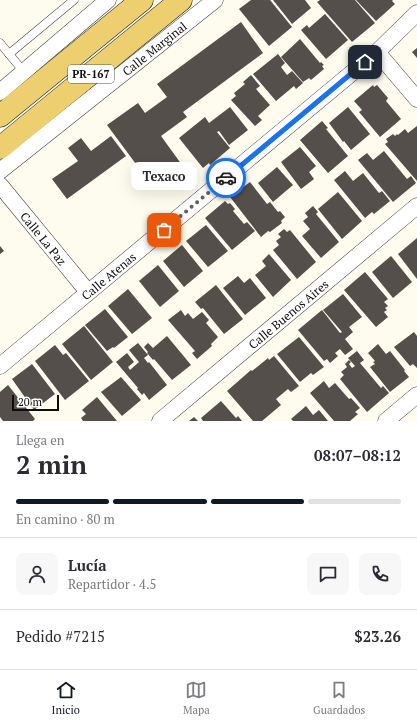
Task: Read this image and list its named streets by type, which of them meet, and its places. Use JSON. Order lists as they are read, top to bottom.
{
  "streets": {
    "main road": ["PR-167"],
    "street": [
      "Calle Marginal",
      "Calle La Paz",
      "Calle Atenas",
      "Calle Buenos Aires"
    ]
  },
  "crossings": [
    ["Calle La Paz", "Calle Atenas"]
  ],
  "places": ["Texaco"],
  "scale_bar": "20 m",
  "page": {
    "bubble": "Texaco",
    "scale": "20 m",
    "heading": ["2 min", "Llega en", "08:07–08:12"],
    "panel": [
      "Lucía",
      "Repartidor · 4.5",
      "Pedido #7215",
      "$23.26"
    ],
    "bar": "En camino · 80 m",
    "tabs": ["Inicio", "Mapa", "Guardados"]
  }
}
